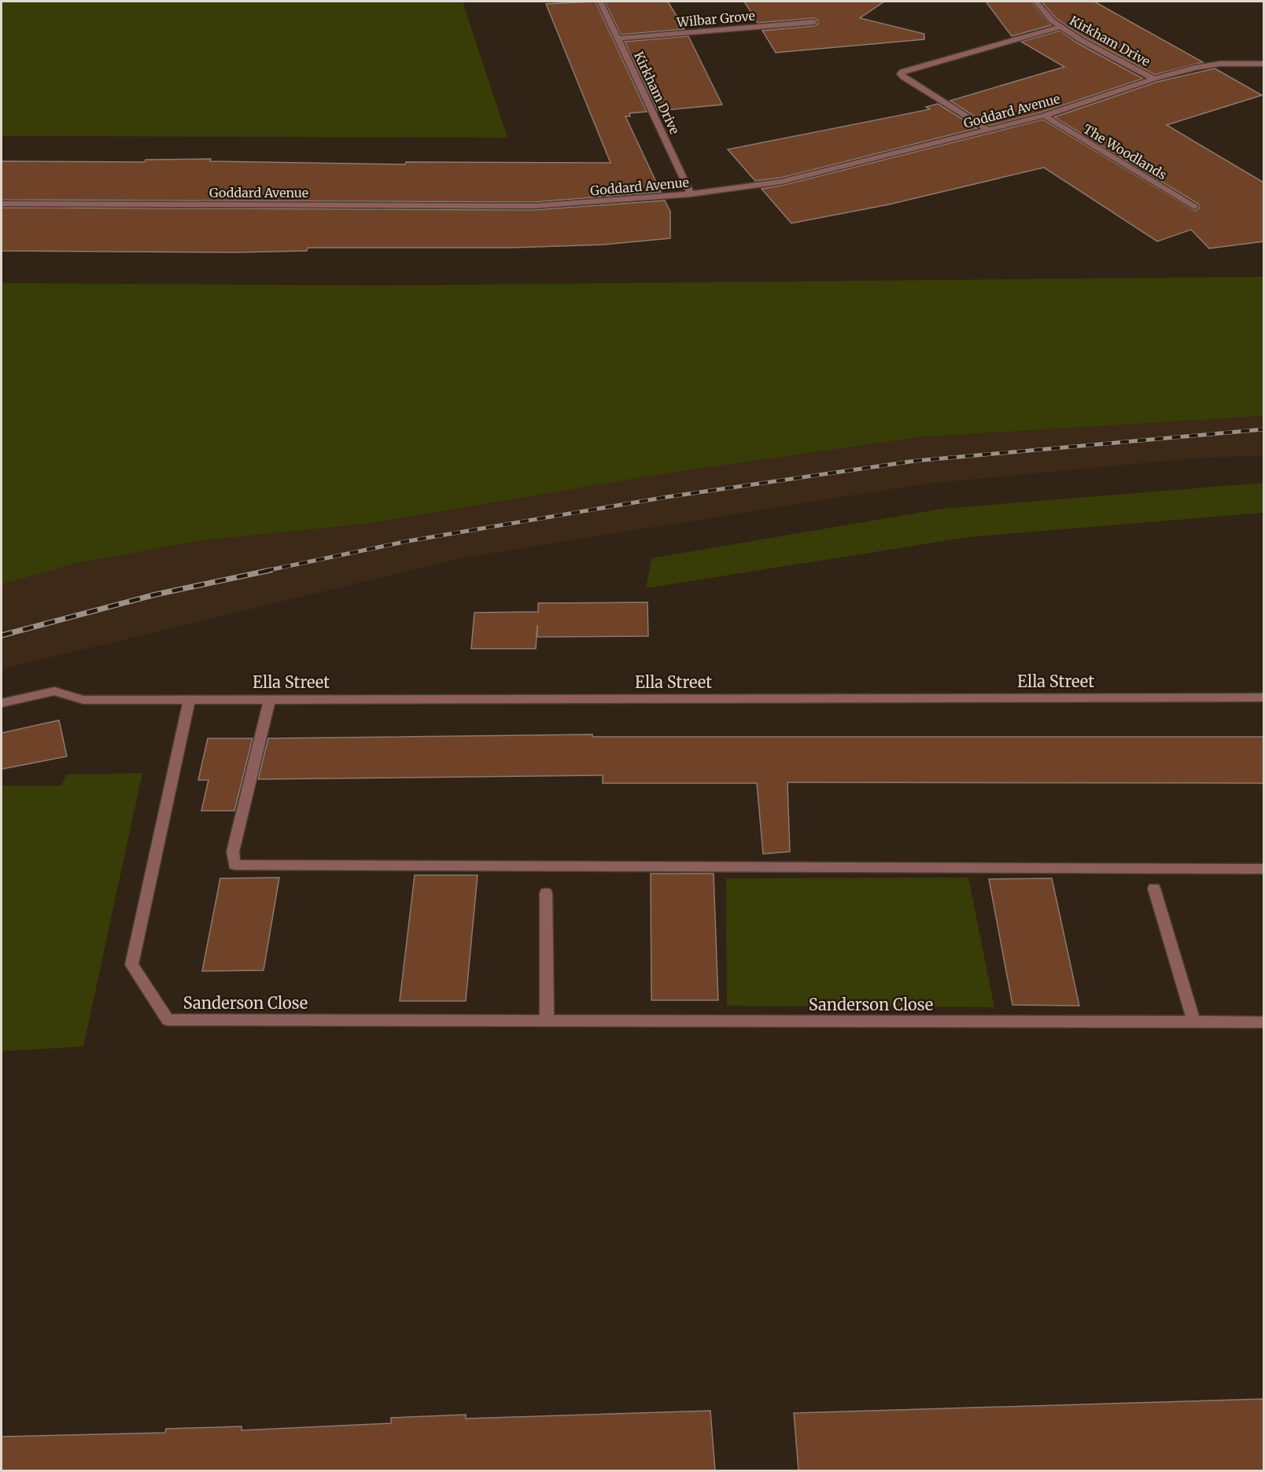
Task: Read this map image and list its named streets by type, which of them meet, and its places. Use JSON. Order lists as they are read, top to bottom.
{
  "streets": {
    "street": [
      "Wilbar Grove",
      "Kirkham Drive",
      "Goddard Avenue",
      "The Woodlands",
      "Ella Street",
      "Sanderson Close"
    ]
  },
  "crossings": [
    ["Wilbar Grove", "Kirkham Drive"],
    ["Kirkham Drive", "Goddard Avenue"],
    ["Goddard Avenue", "The Woodlands"],
    ["Ella Street", "Sanderson Close"]
  ]
}
